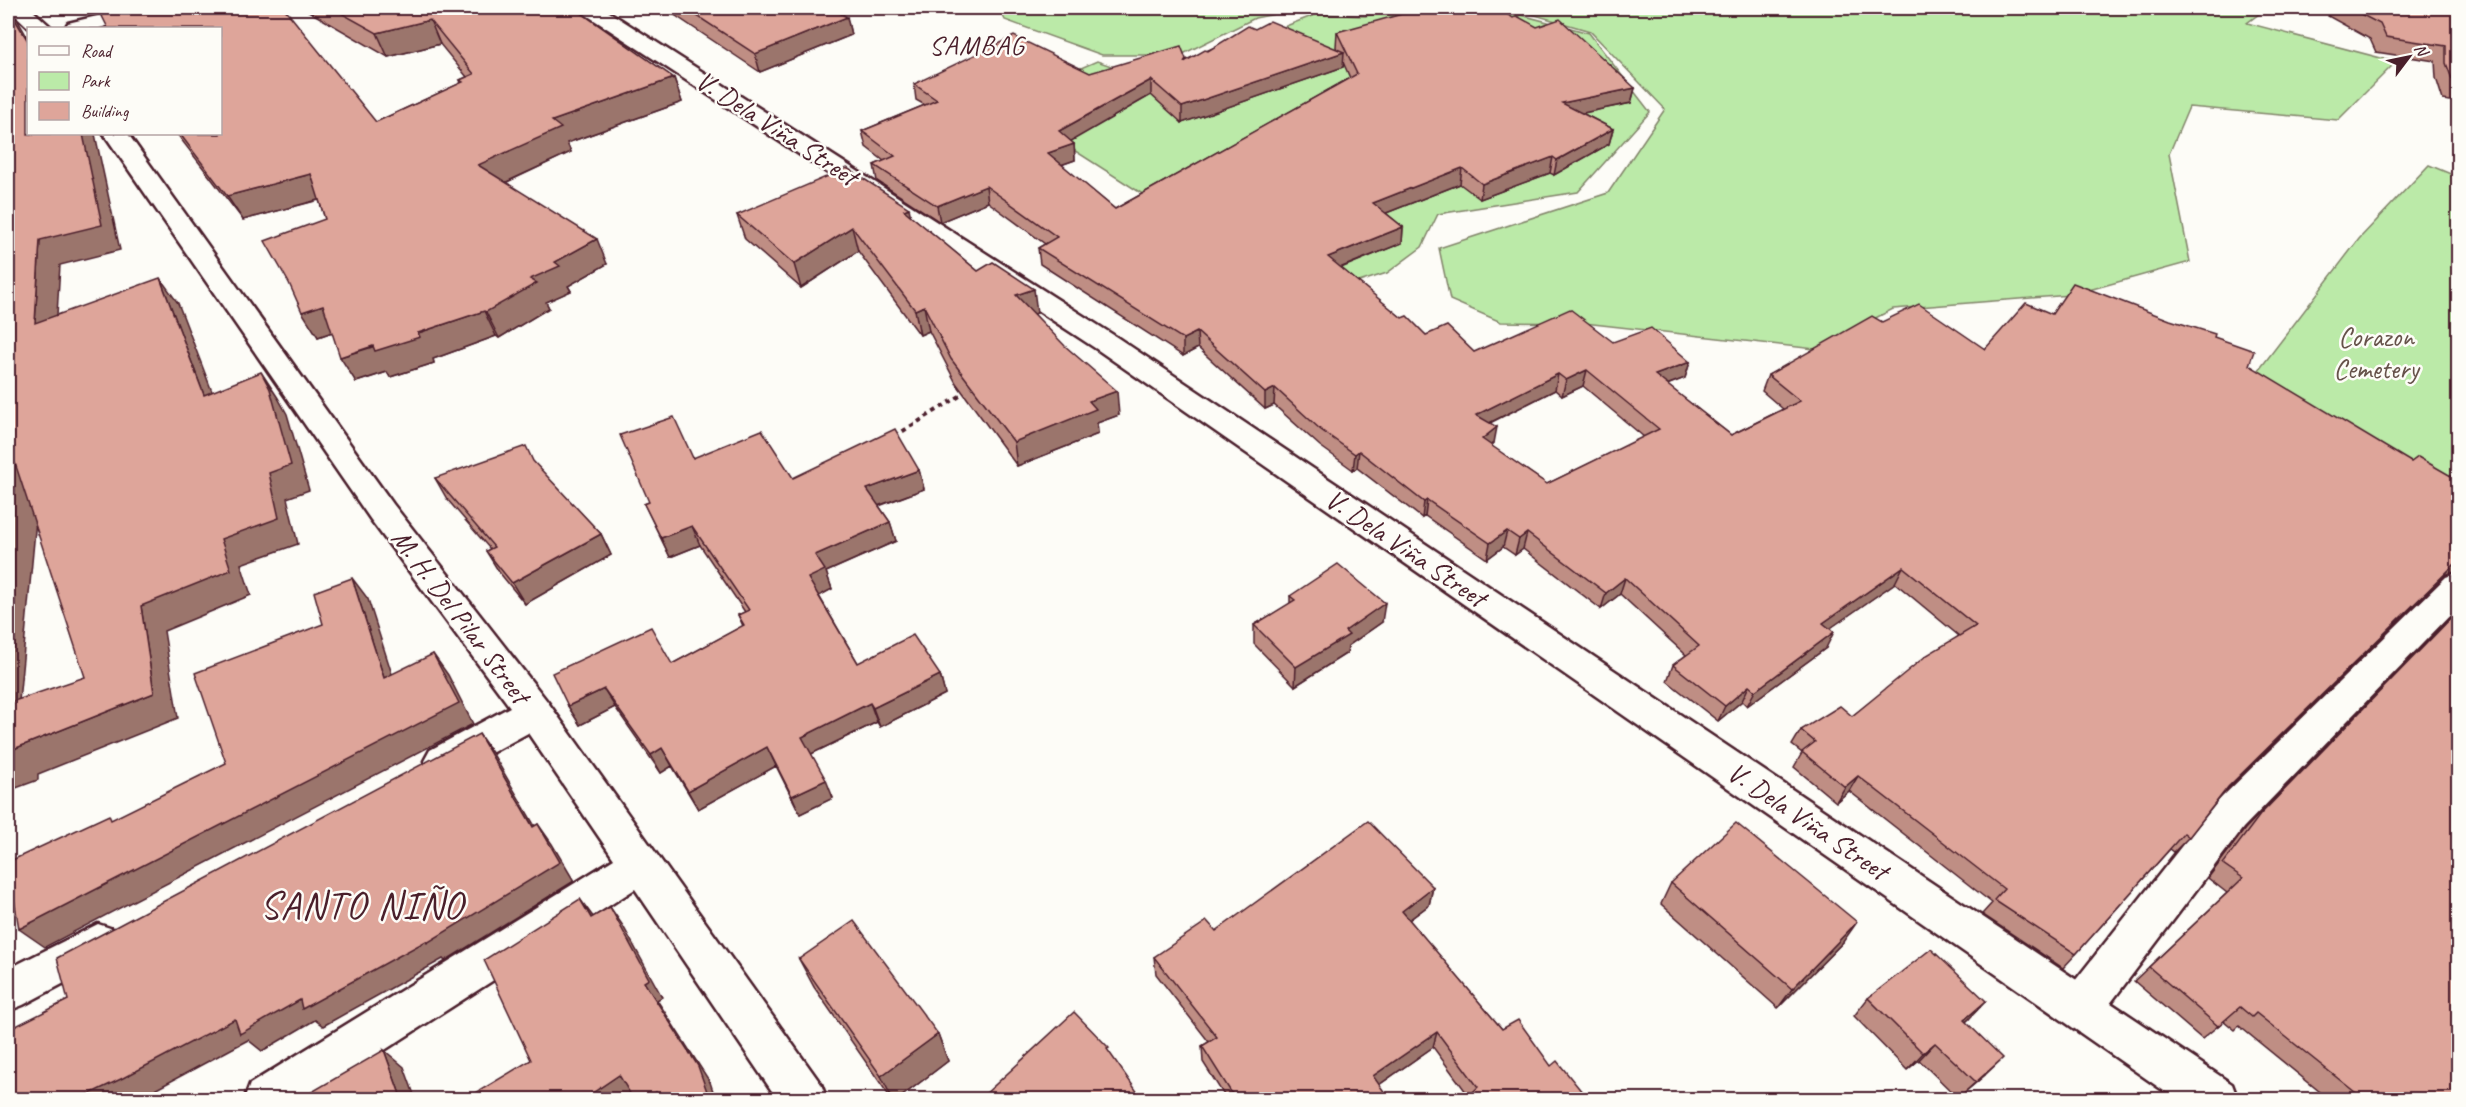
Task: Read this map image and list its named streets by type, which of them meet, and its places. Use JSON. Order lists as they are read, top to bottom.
{
  "streets": {
    "street": ["V. Dela Viña Street", "M. H. Del Pilar Street"]
  },
  "districts": ["SAMBAG", "SANTO NIÑO"],
  "parks": ["Corazon Cemetery"],
  "legend": ["Road", "Park", "Building"],
  "north": "top right"
}
